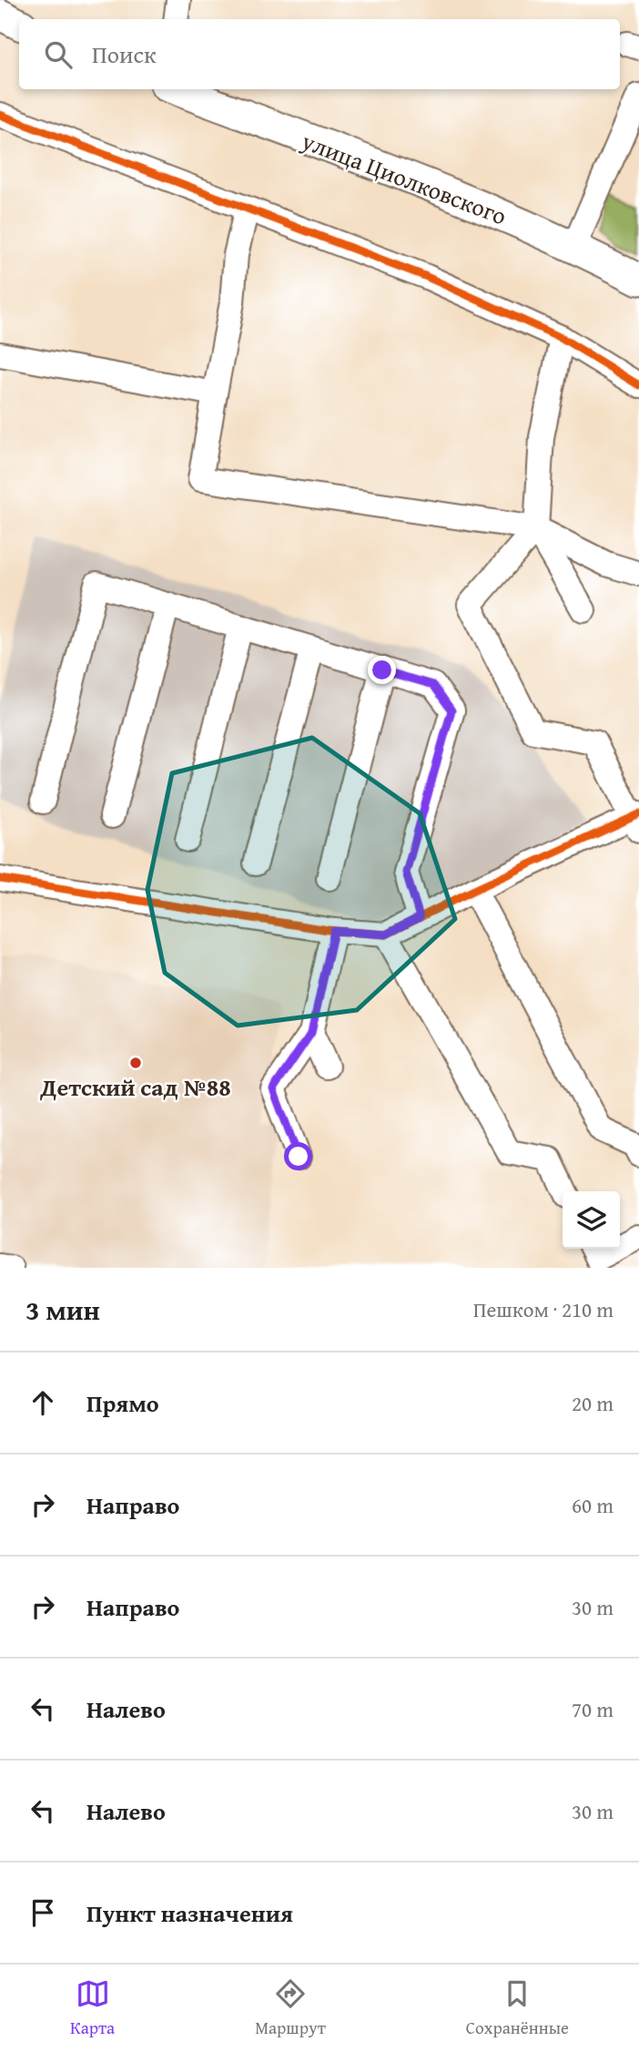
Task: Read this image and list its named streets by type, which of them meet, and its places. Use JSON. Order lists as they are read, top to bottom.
{
  "streets": {
    "main road": ["улица Циолковского"]
  },
  "places": ["Детский сад №88"],
  "page": {
    "search": "Поиск",
    "heading": ["3 мин", "Пешком · 210 m"],
    "list": [
      ["Прямо", "20 m"],
      ["Направо", "60 m"],
      ["Направо", "30 m"],
      ["Налево", "70 m"],
      ["Налево", "30 m"],
      "Пункт назначения"
    ],
    "nav": ["Карта", "Маршрут", "Сохранённые"]
  }
}
